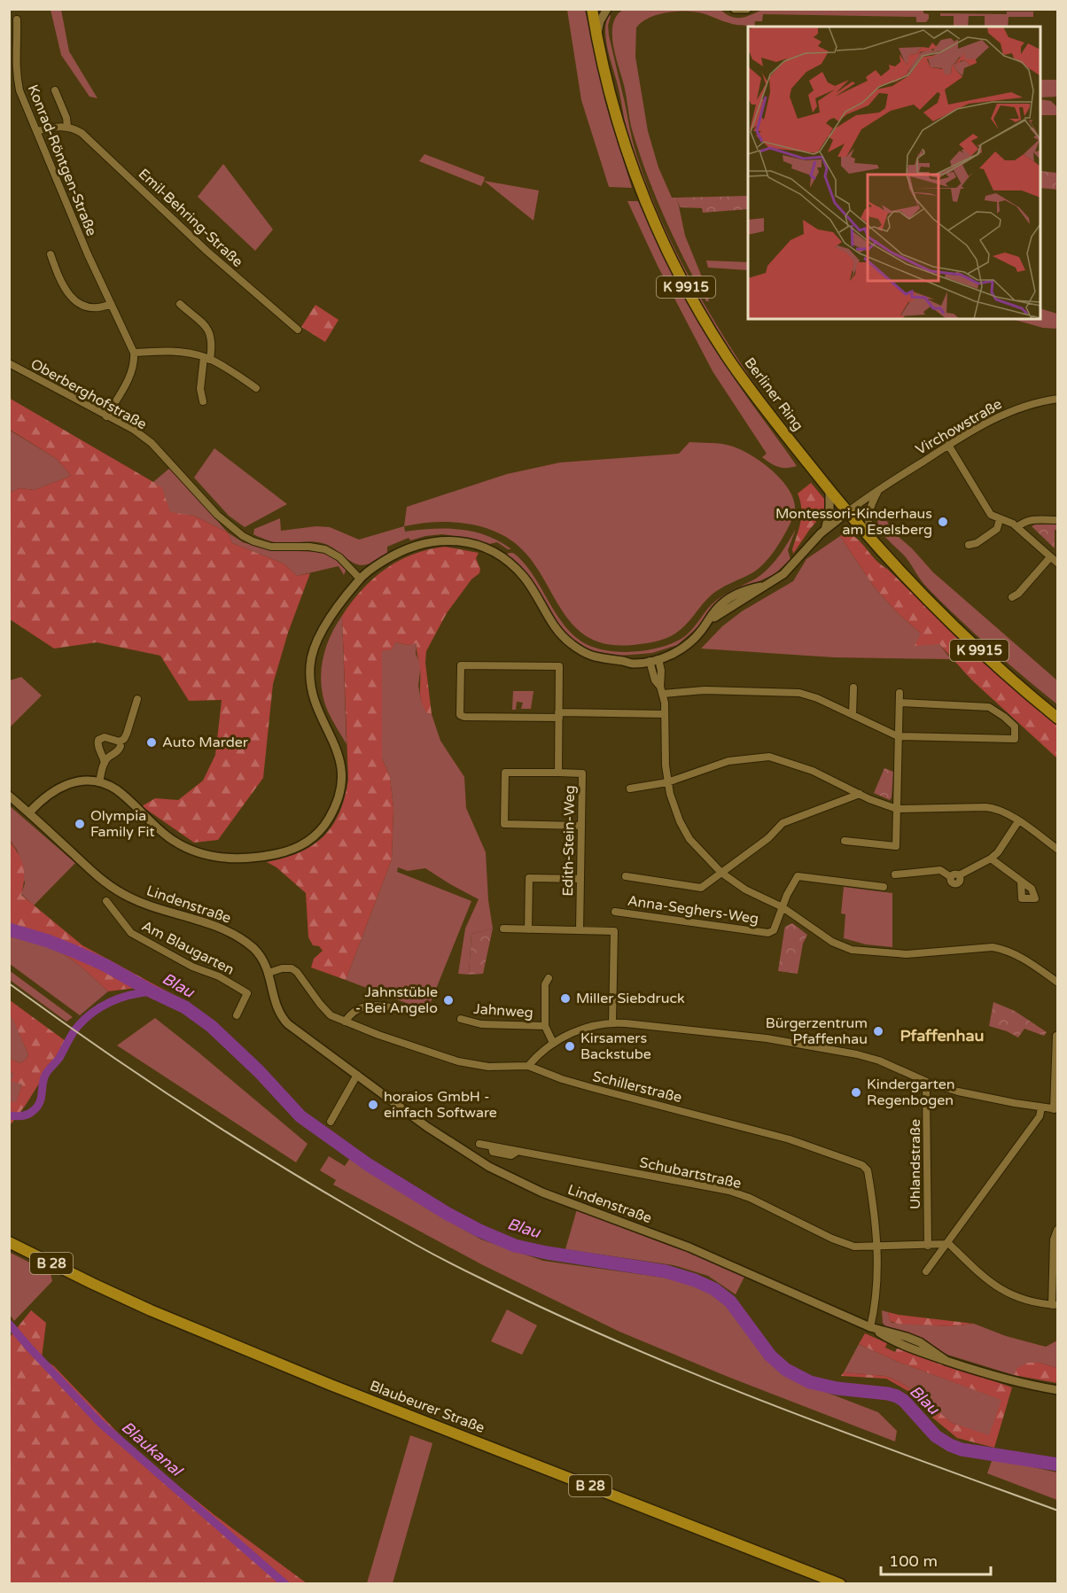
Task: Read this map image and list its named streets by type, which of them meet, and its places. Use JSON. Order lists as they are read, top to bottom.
{
  "streets": {
    "main road": [
      "K 9915",
      "Berliner Ring",
      "B 28",
      "Blaubeurer Straße"
    ],
    "street": [
      "Konrad-Röntgen-Straße",
      "Emil-Behring-Straße",
      "Oberberghofstraße",
      "Virchowstraße",
      "Edith-Stein-Weg",
      "Lindenstraße",
      "Anna-Seghers-Weg",
      "Am Blaugarten",
      "Jahnweg",
      "Schillerstraße",
      "Uhlandstraße",
      "Schubartstraße"
    ]
  },
  "crossings": [
    ["Berliner Ring", "Virchowstraße"],
    ["Lindenstraße", "Schillerstraße"],
    ["Schillerstraße", "Schubartstraße"],
    ["Uhlandstraße", "Schubartstraße"]
  ],
  "districts": ["Pfaffenhau"],
  "water": ["Blau", "Blaukanal"],
  "places": [
    "Montessori-Kinderhaus am Eselsberg",
    "Auto Marder",
    "Olympia Family Fit",
    "Miller Siebdruck",
    "Jahnstüble - Bei Angelo",
    "Bürgerzentrum Pfaffenhau",
    "Kirsamers Backstube",
    "Kindergarten Regenbogen",
    "horaios GmbH - einfach Software"
  ],
  "scale_bar": "100 m"
}
